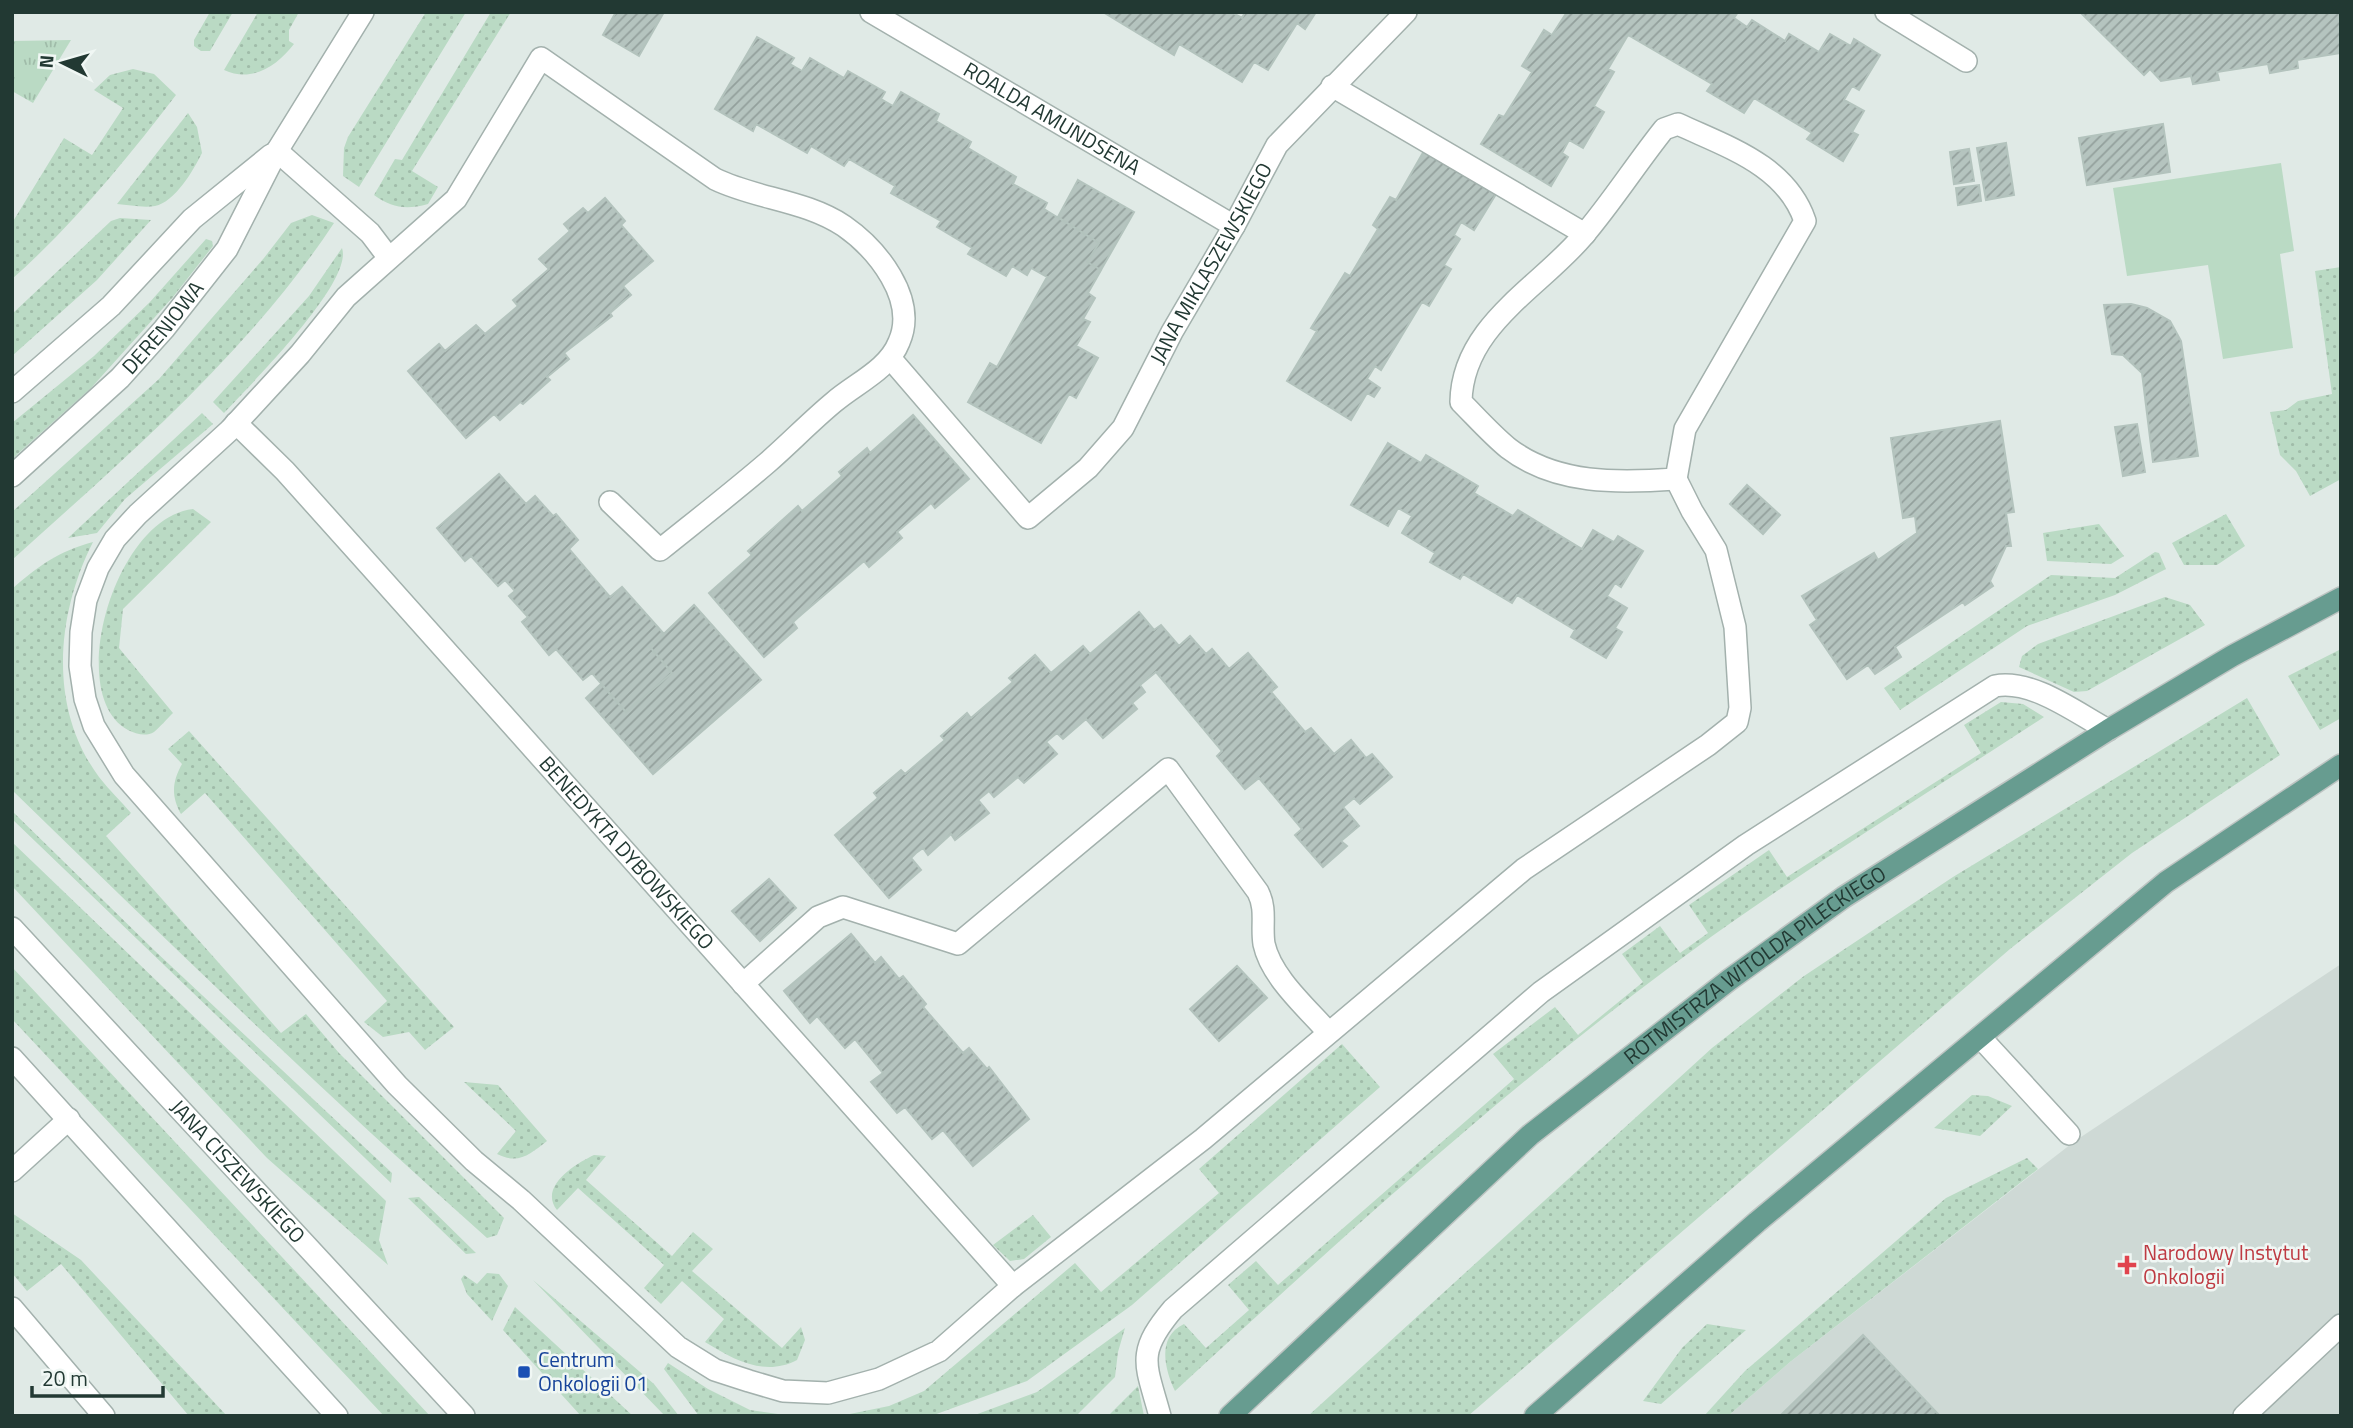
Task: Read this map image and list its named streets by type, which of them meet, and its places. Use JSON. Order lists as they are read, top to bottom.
{
  "streets": {
    "main road": ["ROTMISTRZA WITOLDA PILECKIEGO"],
    "street": [
      "ROALDA AMUNDSENA",
      "JANA MIKLASZEWSKIEGO",
      "DERENIOWA",
      "BENEDYKTA DYBOWSKIEGO",
      "JANA CISZEWSKIEGO"
    ]
  },
  "crossings": [
    ["ROALDA AMUNDSENA", "JANA MIKLASZEWSKIEGO"]
  ],
  "places": {
    "health": ["Narodowy Instytut Onkologii"],
    "transit": ["Centrum Onkologii 01"]
  },
  "scale_bar": "20 m",
  "north": "left"
}
